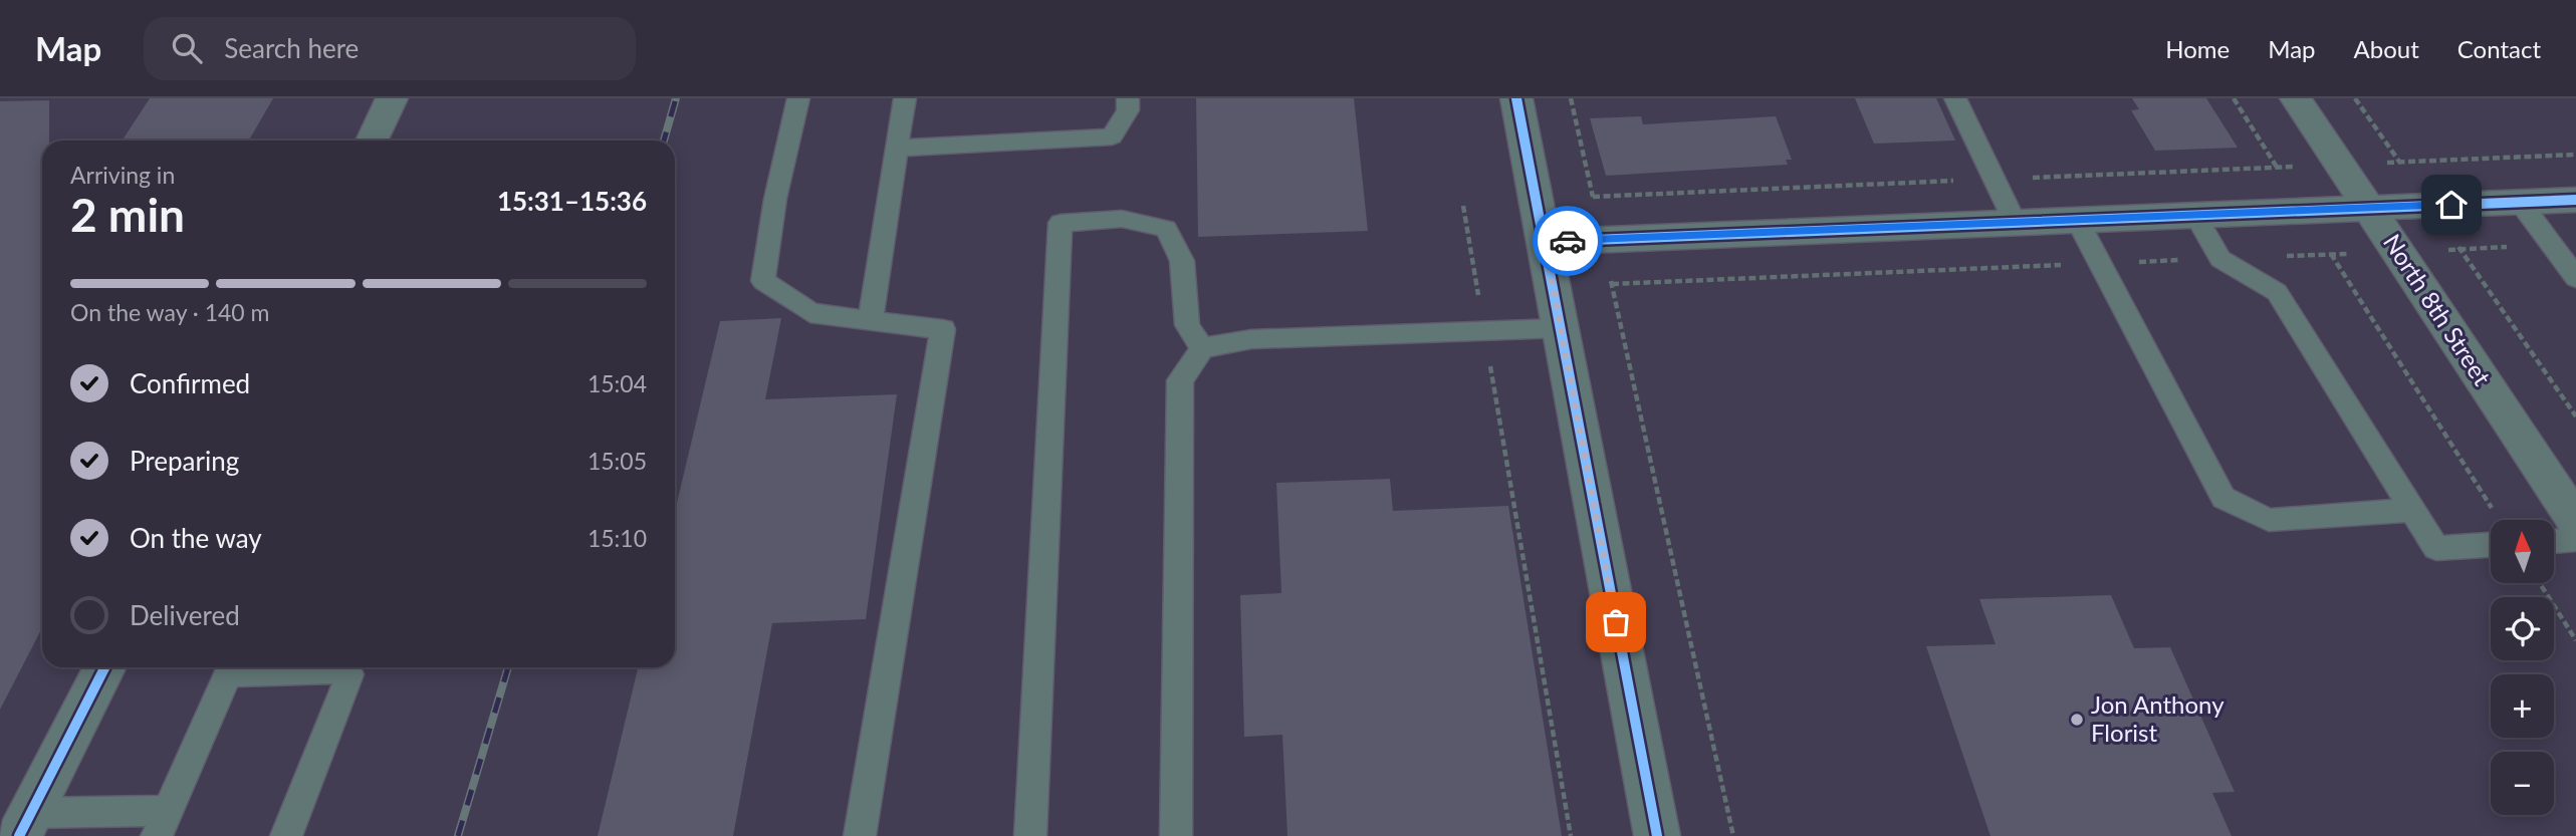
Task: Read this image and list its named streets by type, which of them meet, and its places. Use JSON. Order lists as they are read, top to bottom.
{
  "streets": {
    "street": ["North 8th Street"]
  },
  "places": ["Jon Anthony Florist"],
  "north": "top",
  "page": {
    "header": "Map",
    "search": "Search here",
    "nav": [
      "Home",
      "Map",
      "About",
      "Contact"
    ],
    "heading": ["2 min", "Arriving in", "15:31–15:36"],
    "bar": "On the way · 140 m",
    "list": [
      ["Confirmed", "15:04"],
      ["Preparing", "15:05"],
      ["On the way", "15:10"],
      "Delivered"
    ],
    "map_buttons": ["+", "−"]
  }
}
